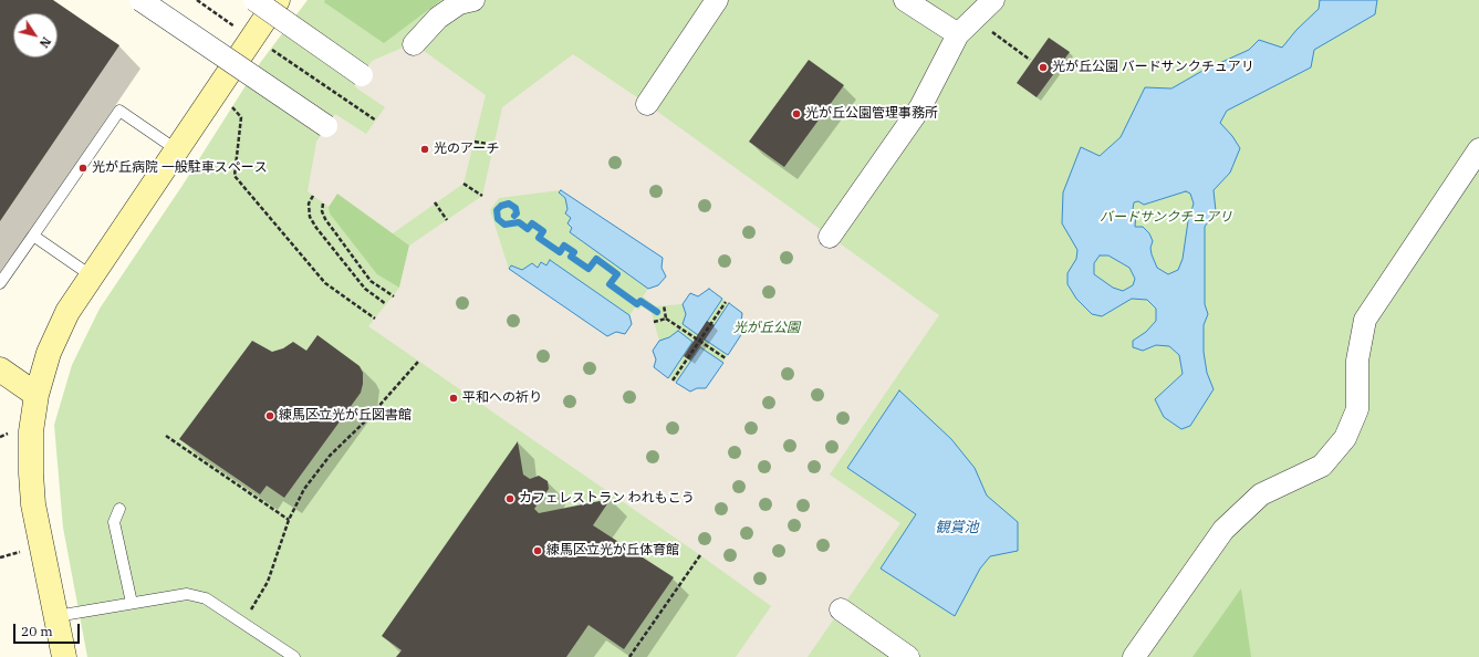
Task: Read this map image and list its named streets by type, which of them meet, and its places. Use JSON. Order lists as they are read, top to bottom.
{
  "water": ["観賞池"],
  "parks": ["バードサンクチュアリ", "光が丘公園"],
  "places": [
    "光が丘公園 バードサンクチュアリ",
    "光が丘公園管理事務所",
    "光のアーチ",
    "光が丘病院 一般駐車スペース",
    "平和への祈り",
    "練馬区立光が丘図書館",
    "カフェレストラン われもこう",
    "練馬区立光が丘体育館"
  ],
  "scale_bar": "20 m",
  "north": "bottom right"
}
